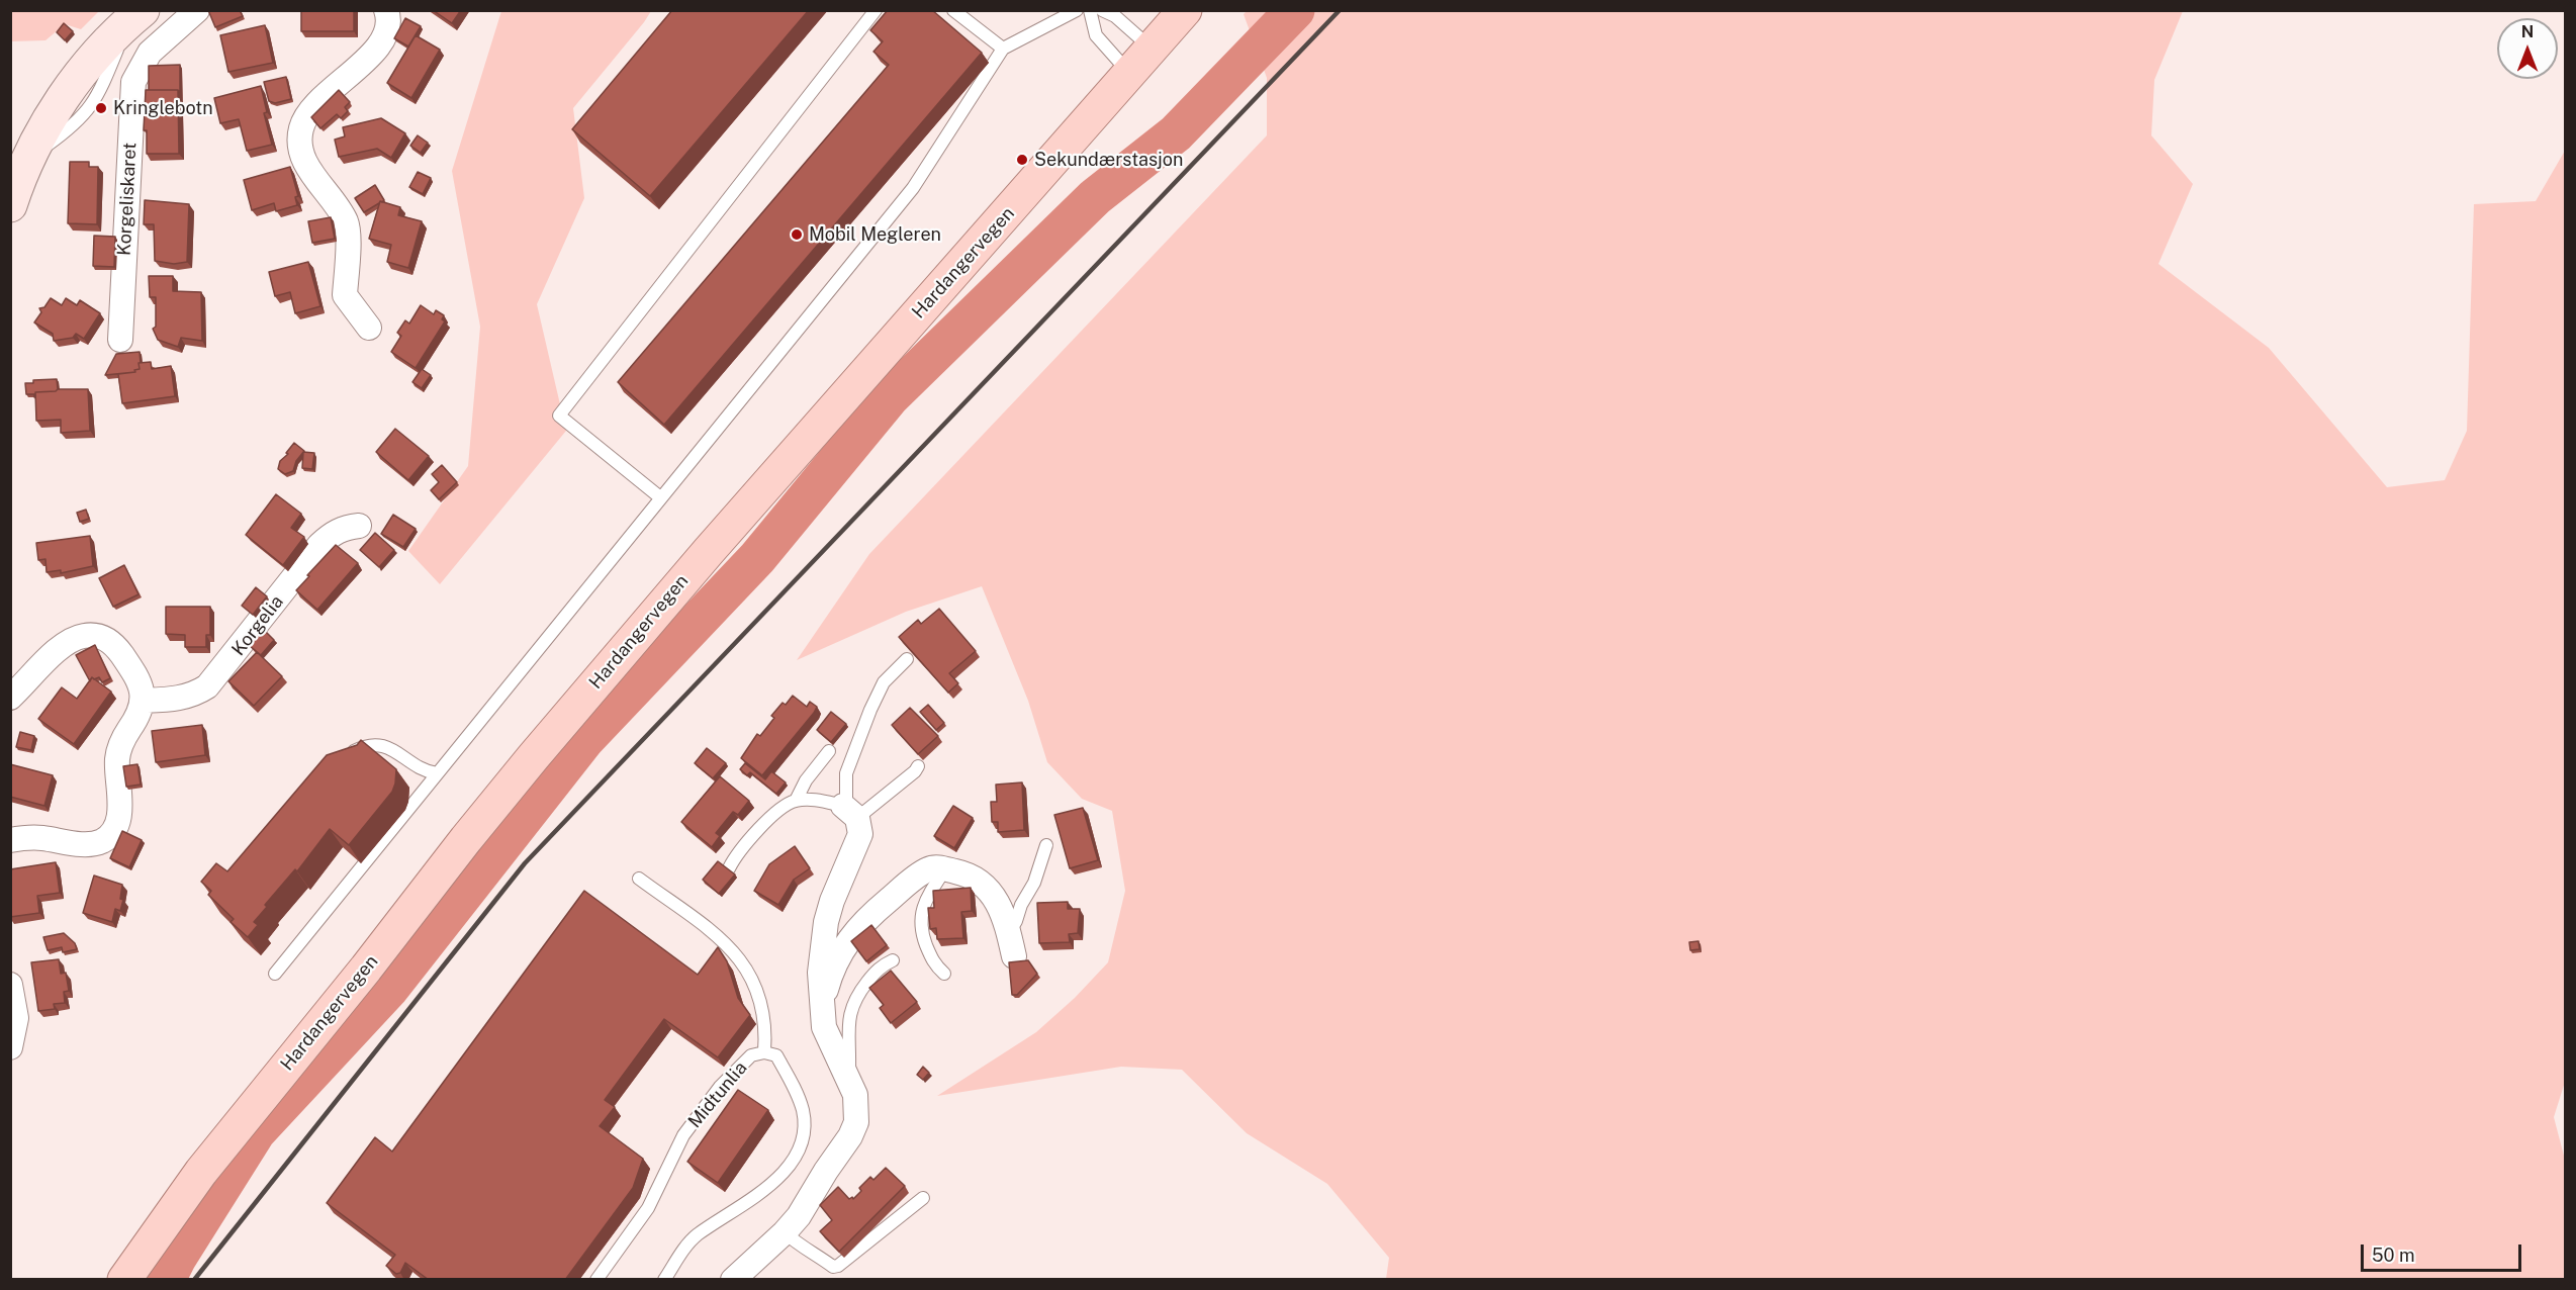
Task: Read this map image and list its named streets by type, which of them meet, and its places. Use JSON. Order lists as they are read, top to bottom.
{
  "streets": {
    "main road": ["Hardangervegen"],
    "street": ["Korgeliskaret", "Korgelia"],
    "lane": ["Midtunlia"]
  },
  "places": ["Kringlebotn", "Sekundærstasjon", "Mobil Megleren"],
  "scale_bar": "50 m",
  "north": "top"
}
